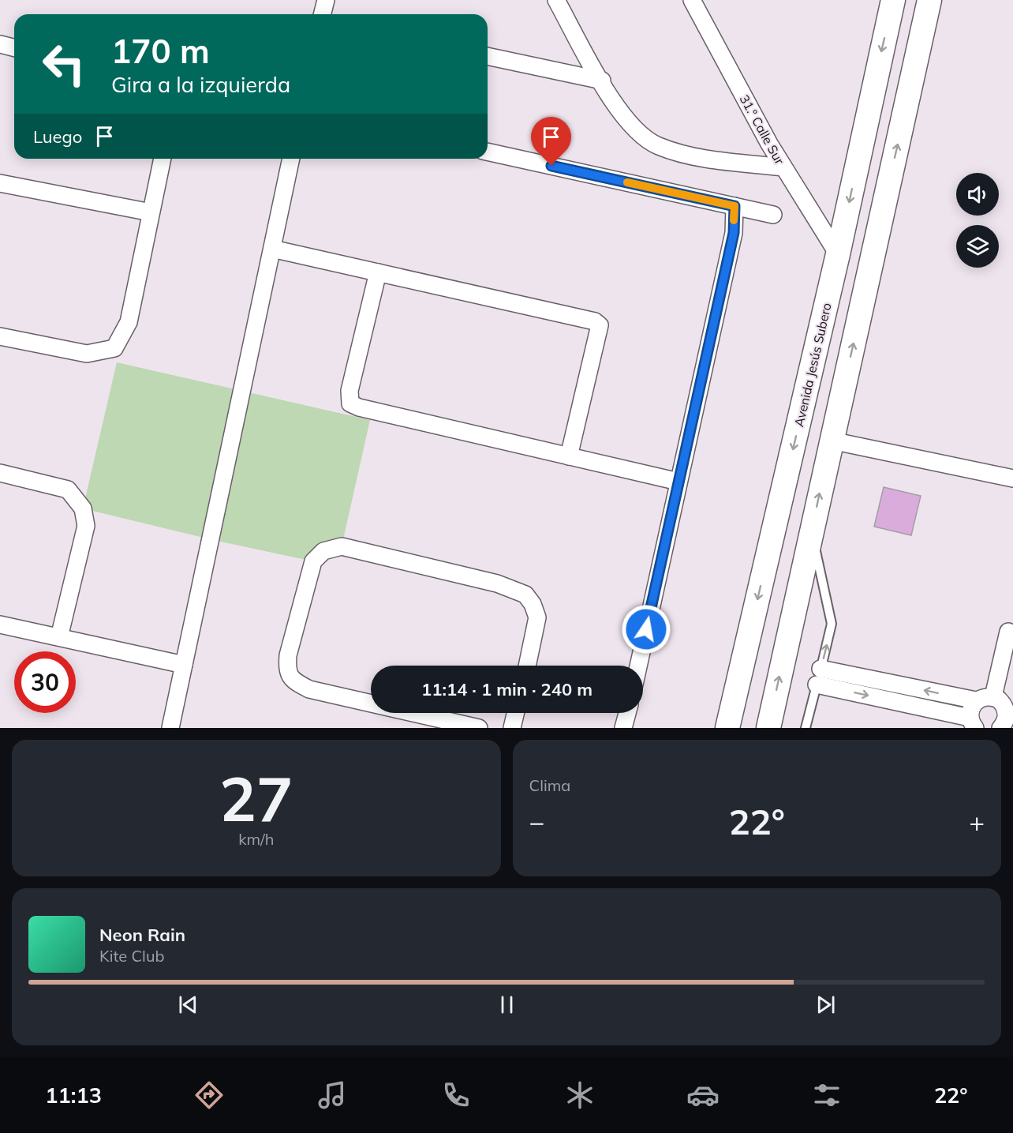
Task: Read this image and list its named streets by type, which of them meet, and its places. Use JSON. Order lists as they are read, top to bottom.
{
  "streets": {
    "main road": ["Avenida Jesús Subero"],
    "street": ["31.° Calle Sur"]
  },
  "crossings": [
    ["31.° Calle Sur", "Avenida Jesús Subero"]
  ],
  "page": {
    "turn": ["170 m", "Gira a la izquierda"],
    "then": "Luego",
    "limit": "30",
    "trip": "11:14 · 1 min · 240 m",
    "tile": [
      ["27", "km/h"],
      "Clima"
    ],
    "heat": ["−", "22°", "+"],
    "song": ["Neon Rain", "Kite Club"],
    "tabs": ["11:13", "22°"]
  }
}
